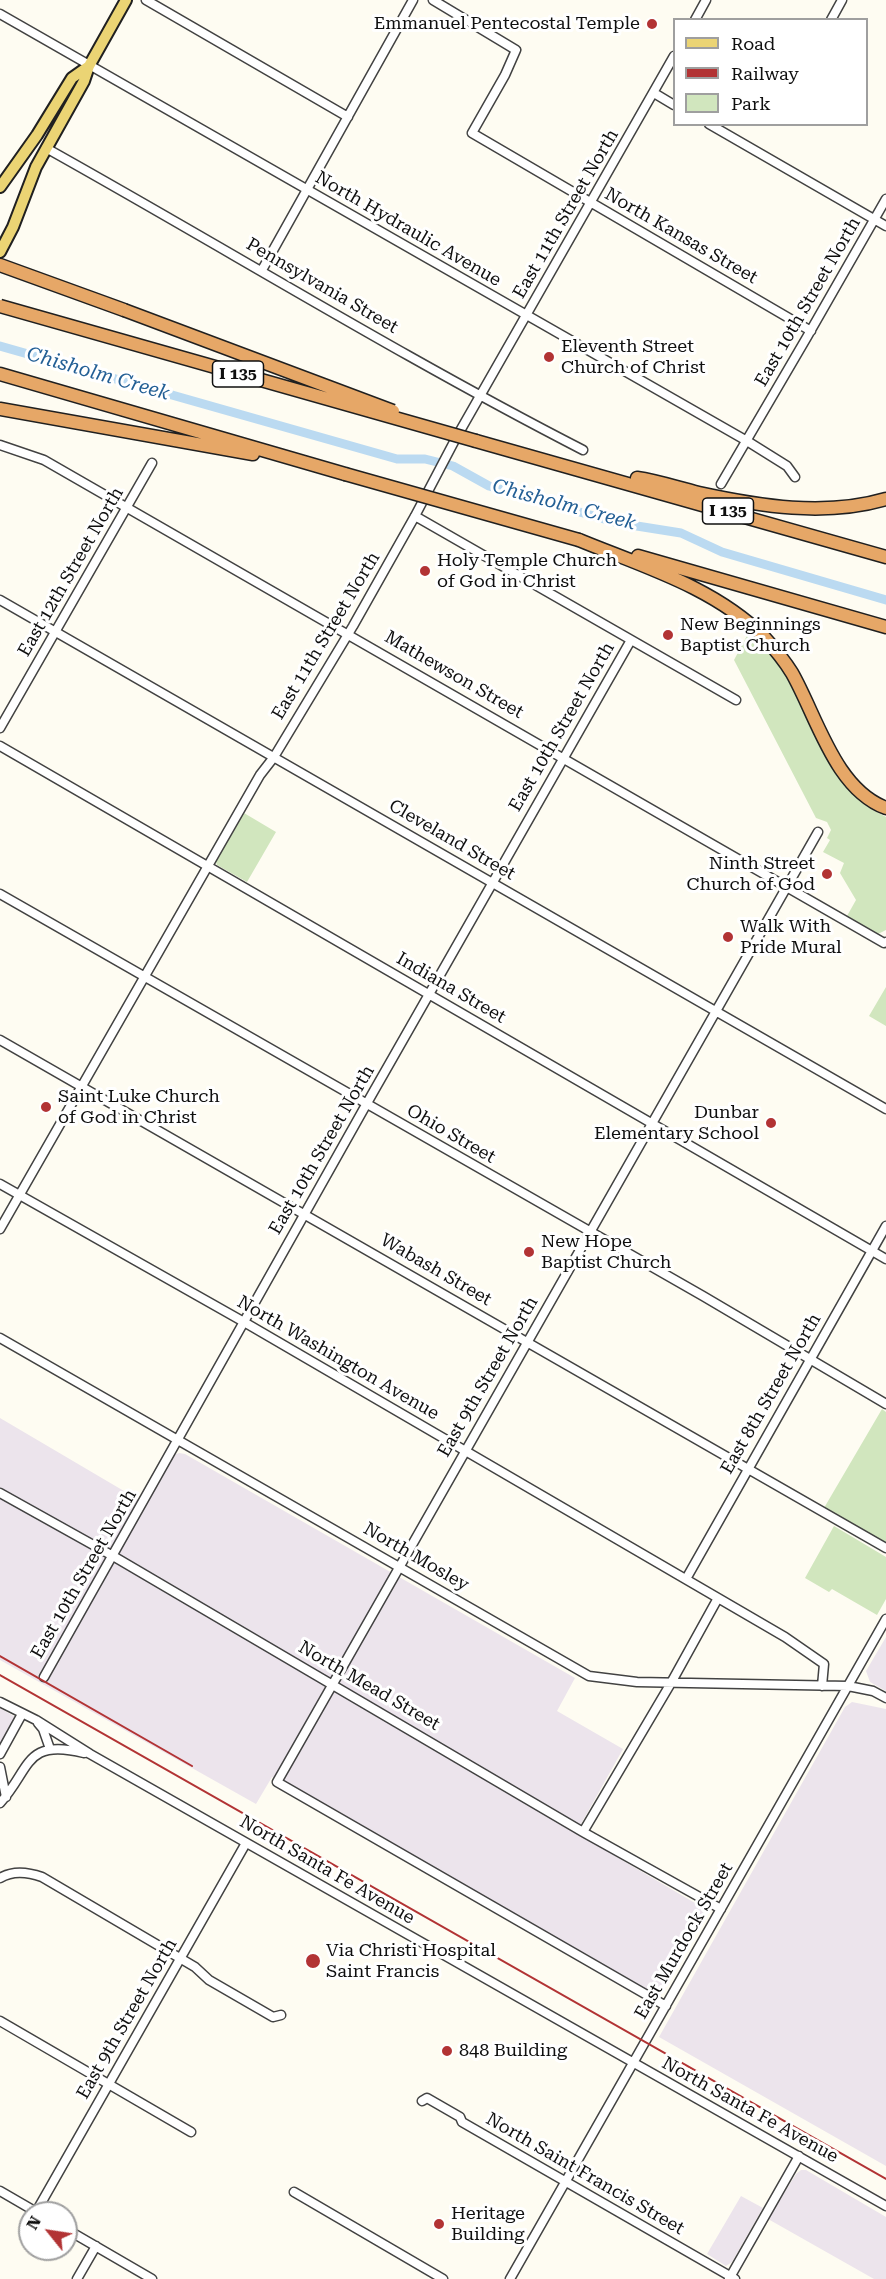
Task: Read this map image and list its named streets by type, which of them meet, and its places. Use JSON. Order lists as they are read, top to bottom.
{
  "streets": {
    "highway": ["I 135"],
    "street": [
      "East 11th Street North",
      "North Hydraulic Avenue",
      "North Kansas Street",
      "Pennsylvania Street",
      "East 10th Street North",
      "East 12th Street North",
      "Mathewson Street",
      "Cleveland Street",
      "Indiana Street",
      "Ohio Street",
      "Wabash Street",
      "North Washington Avenue",
      "East 9th Street North",
      "East 8th Street North",
      "North Mosley",
      "North Mead Street",
      "North Santa Fe Avenue",
      "East Murdock Street",
      "North Saint Francis Street"
    ]
  },
  "crossings": [
    ["East 11th Street North", "North Hydraulic Avenue"],
    ["East 11th Street North", "North Kansas Street"],
    ["East 11th Street North", "Pennsylvania Street"],
    ["East 11th Street North", "Mathewson Street"],
    ["East 11th Street North", "Cleveland Street"],
    ["East 11th Street North", "Indiana Street"],
    ["East 11th Street North", "Ohio Street"],
    ["East 11th Street North", "Wabash Street"],
    ["East 11th Street North", "North Washington Avenue"],
    ["North Hydraulic Avenue", "East 10th Street North"],
    ["North Kansas Street", "East 10th Street North"],
    ["East 10th Street North", "Mathewson Street"],
    ["East 10th Street North", "Cleveland Street"],
    ["East 10th Street North", "Indiana Street"],
    ["East 10th Street North", "Ohio Street"],
    ["East 10th Street North", "Wabash Street"],
    ["East 10th Street North", "North Washington Avenue"],
    ["East 10th Street North", "North Mosley"],
    ["East 10th Street North", "North Mead Street"],
    ["East 12th Street North", "Mathewson Street"],
    ["East 12th Street North", "Cleveland Street"],
    ["Mathewson Street", "East 9th Street North"],
    ["Cleveland Street", "East 9th Street North"],
    ["Indiana Street", "East 9th Street North"],
    ["Indiana Street", "East 8th Street North"],
    ["Ohio Street", "East 9th Street North"],
    ["Ohio Street", "East 8th Street North"],
    ["Wabash Street", "East 9th Street North"],
    ["Wabash Street", "East 8th Street North"],
    ["North Washington Avenue", "East 9th Street North"],
    ["North Washington Avenue", "East 8th Street North"],
    ["North Washington Avenue", "North Mosley"],
    ["East 9th Street North", "North Mosley"],
    ["East 9th Street North", "North Mead Street"],
    ["East 9th Street North", "North Santa Fe Avenue"],
    ["East 9th Street North", "East Murdock Street"],
    ["North Mosley", "East Murdock Street"],
    ["North Mead Street", "East Murdock Street"],
    ["North Santa Fe Avenue", "East Murdock Street"],
    ["East Murdock Street", "North Saint Francis Street"]
  ],
  "water": ["Chisholm Creek"],
  "places": [
    "Emmanuel Pentecostal Temple",
    "Eleventh Street Church of Christ",
    "Holy Temple Church of God in Christ",
    "New Beginnings Baptist Church",
    "Ninth Street Church of God",
    "Walk With Pride Mural",
    "Saint Luke Church of God in Christ",
    "Dunbar Elementary School",
    "New Hope Baptist Church",
    "Via Christi Hospital Saint Francis",
    "848 Building",
    "Heritage Building"
  ],
  "legend": ["Road", "Railway", "Park"],
  "north": "top left"
}
